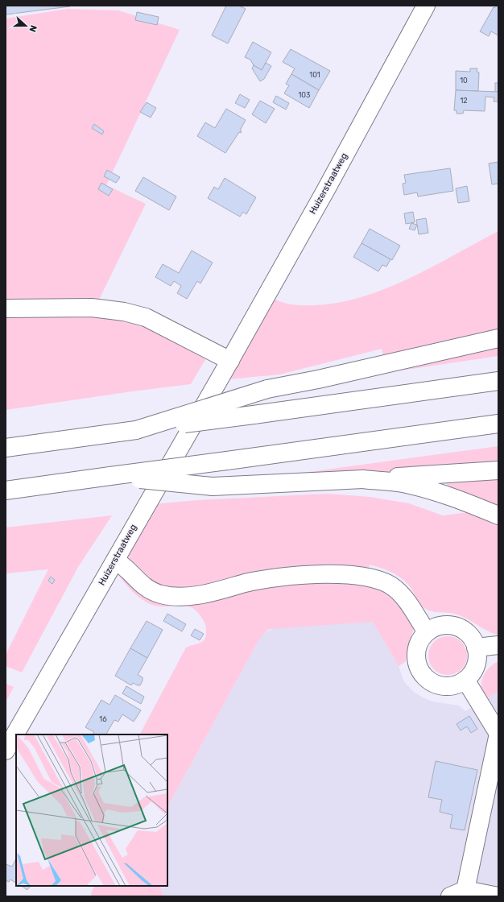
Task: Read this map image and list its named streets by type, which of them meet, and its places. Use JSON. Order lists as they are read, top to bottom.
{
  "streets": {
    "main road": ["Huizerstraatweg"]
  },
  "house_numbers": [
    "101",
    "10",
    "103",
    "12",
    "16"
  ],
  "north": "right"
}
